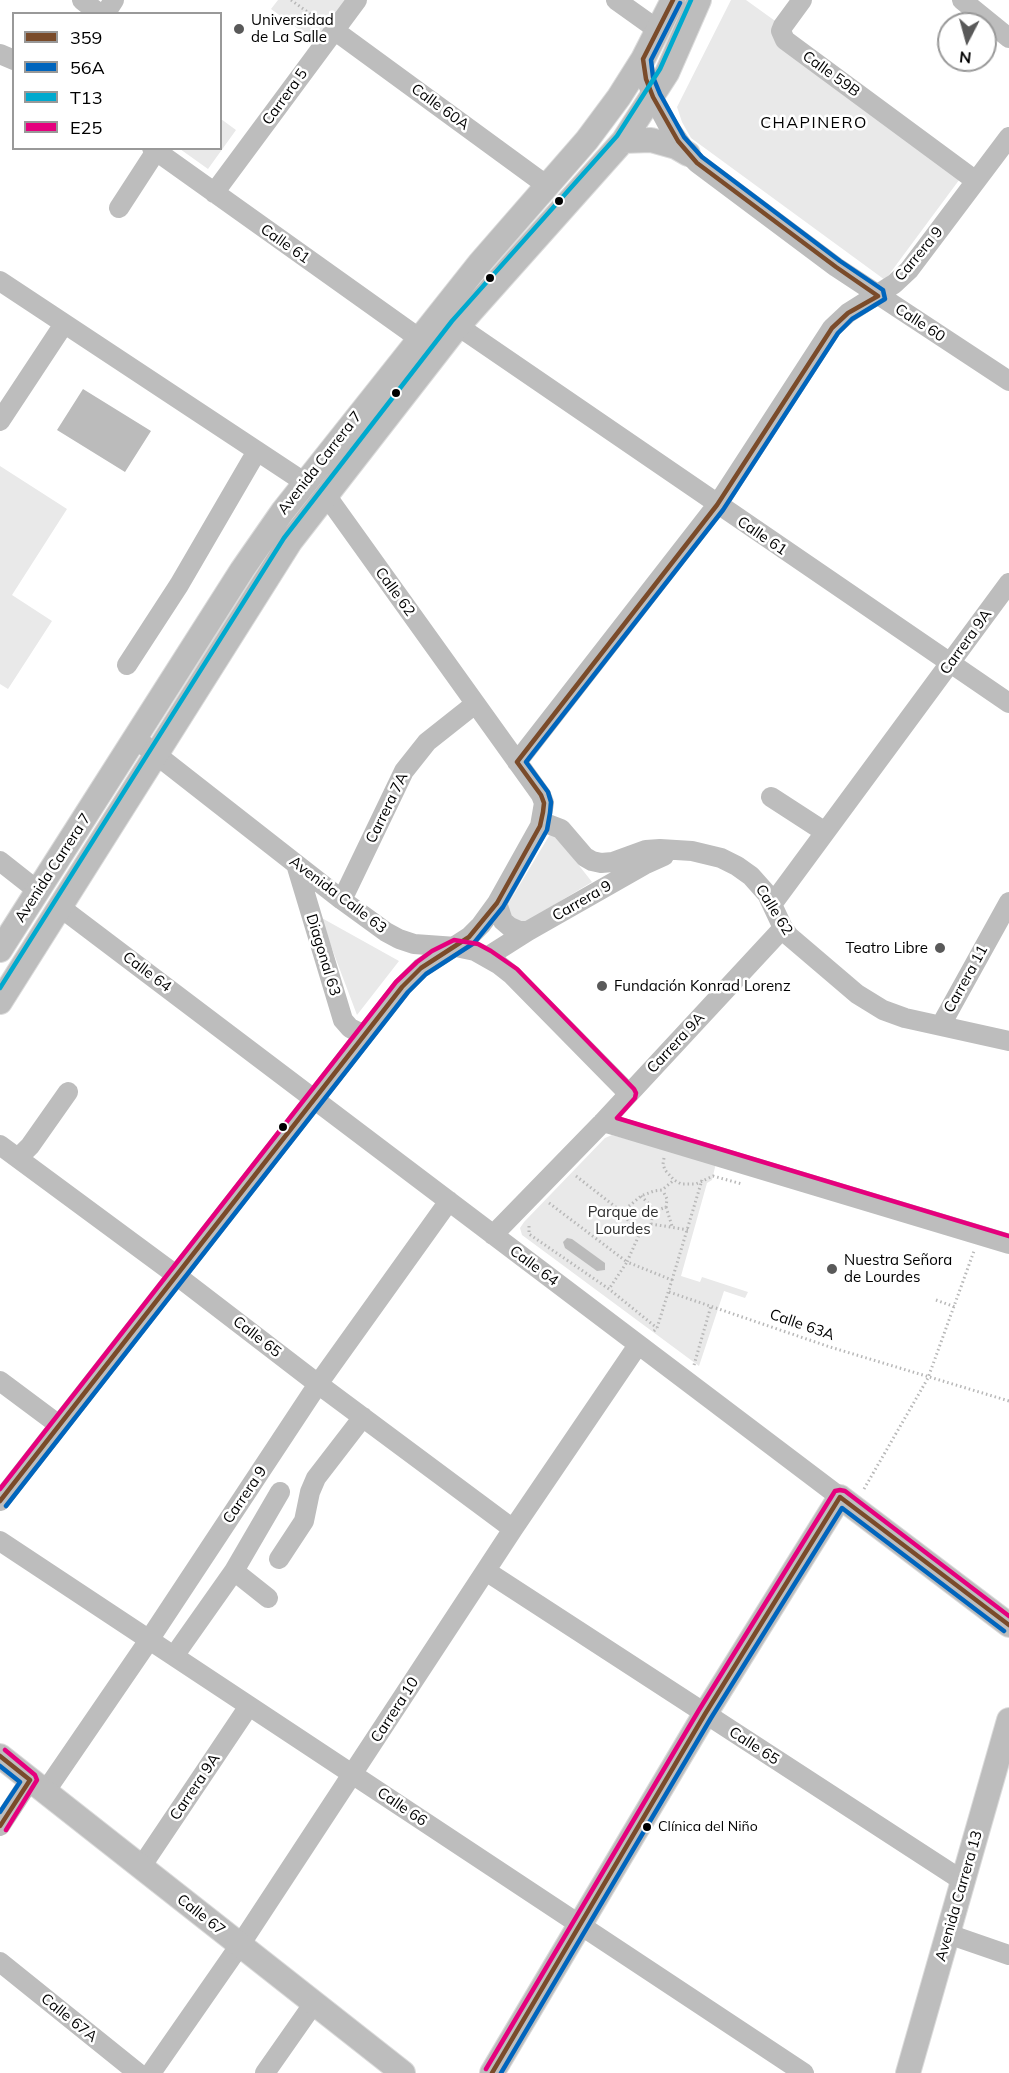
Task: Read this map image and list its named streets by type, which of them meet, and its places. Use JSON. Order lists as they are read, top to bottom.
{
  "streets": {
    "main road": [
      "Avenida Carrera 7",
      "Calle 64",
      "Avenida Carrera 13",
      "Calle 67"
    ],
    "street": [
      "Calle 59B",
      "Carrera 5",
      "Calle 60A",
      "Calle 61",
      "Carrera 9",
      "Calle 60",
      "Calle 62",
      "Carrera 9A",
      "Carrera 7A",
      "Avenida Calle 63",
      "Diagonal 63",
      "Carrera 11",
      "Calle 65",
      "Carrera 10",
      "Calle 66",
      "Calle 67A"
    ],
    "path": ["Calle 63A"]
  },
  "crossings": [
    ["Calle 59B", "Carrera 9"],
    ["Carrera 5", "Calle 60A"],
    ["Carrera 5", "Calle 61"],
    ["Calle 60A", "Avenida Carrera 7"],
    ["Calle 61", "Carrera 9"],
    ["Calle 61", "Avenida Carrera 7"],
    ["Calle 61", "Carrera 9A"],
    ["Carrera 9", "Calle 60"],
    ["Carrera 9", "Calle 62"],
    ["Carrera 9", "Avenida Calle 63"],
    ["Carrera 9", "Calle 64"],
    ["Carrera 9", "Calle 65"],
    ["Carrera 9", "Calle 66"],
    ["Carrera 9", "Calle 67"],
    ["Calle 60", "Avenida Carrera 7"],
    ["Avenida Carrera 7", "Calle 62"],
    ["Avenida Carrera 7", "Avenida Calle 63"],
    ["Avenida Carrera 7", "Calle 64"],
    ["Calle 62", "Carrera 9A"],
    ["Calle 62", "Carrera 7A"],
    ["Calle 62", "Carrera 11"],
    ["Carrera 9A", "Avenida Calle 63"],
    ["Carrera 9A", "Calle 64"],
    ["Carrera 9A", "Calle 66"],
    ["Carrera 9A", "Calle 67"],
    ["Carrera 7A", "Avenida Calle 63"],
    ["Avenida Calle 63", "Diagonal 63"],
    ["Calle 64", "Carrera 10"],
    ["Calle 65", "Carrera 10"],
    ["Calle 65", "Avenida Carrera 13"],
    ["Carrera 10", "Calle 66"],
    ["Carrera 10", "Calle 67"]
  ],
  "districts": ["CHAPINERO"],
  "parks": ["Parque de Lourdes"],
  "places": [
    "Universidad de La Salle",
    "Teatro Libre",
    "Fundación Konrad Lorenz",
    "Nuestra Señora de Lourdes",
    "Clínica del Niño"
  ],
  "lines": [
    "transit line 359",
    "transit line T13",
    "transit line 56A",
    "transit line E25"
  ],
  "legend": [
    "359",
    "56A",
    "T13",
    "E25"
  ],
  "north": "bottom"
}
